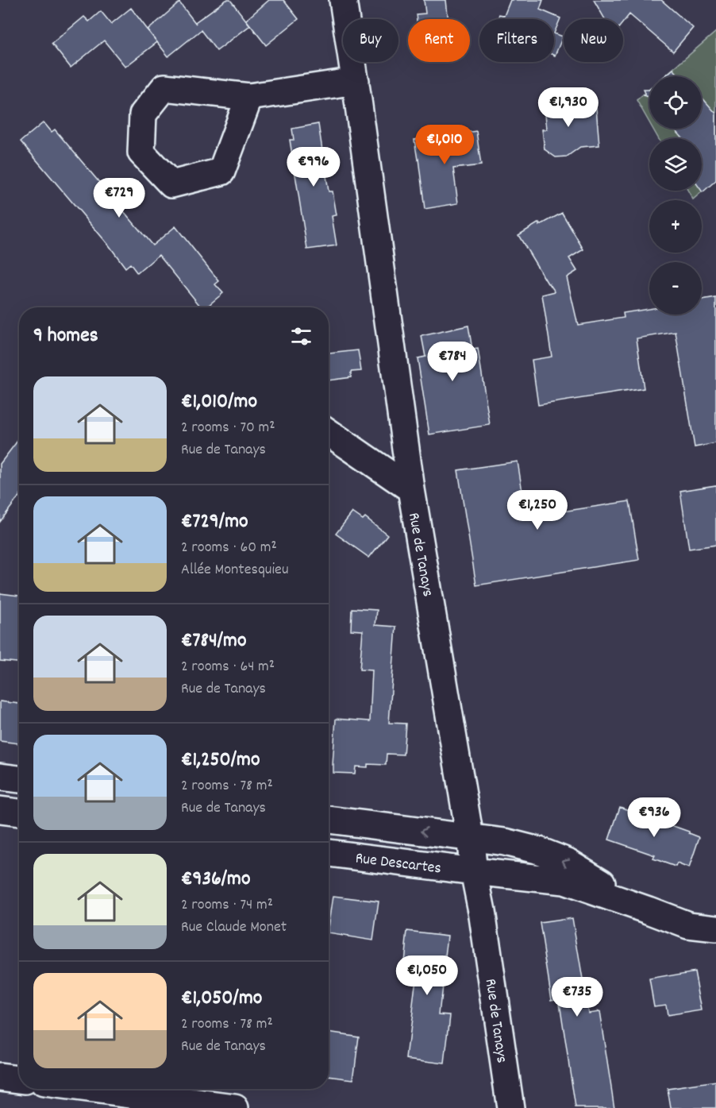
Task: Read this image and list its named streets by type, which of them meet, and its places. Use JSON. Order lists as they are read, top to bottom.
{
  "streets": {
    "street": ["Rue de Tanays", "Rue Descartes"]
  },
  "crossings": [
    ["Rue de Tanays", "Rue Descartes"]
  ],
  "page": {
    "chip": [
      "Buy",
      "Rent",
      "Filters",
      "New"
    ],
    "map_buttons": ["+", "−"],
    "price": [
      "€1,930",
      "€1,010",
      "€996",
      "€729",
      "€784",
      "€1,250",
      "€936",
      "€1,050",
      "€735"
    ],
    "heading": "9 homes",
    "list": [
      {
        "name": "€1,010/mo",
        "note": "2 rooms · 70 m² · Rue de Tanays"
      },
      {
        "name": "€729/mo",
        "note": "2 rooms · 60 m² · Allée Montesquieu"
      },
      {
        "name": "€784/mo",
        "note": "2 rooms · 64 m² · Rue de Tanays"
      },
      {
        "name": "€1,250/mo",
        "note": "2 rooms · 78 m² · Rue de Tanays"
      },
      {
        "name": "€936/mo",
        "note": "2 rooms · 74 m² · Rue Claude Monet"
      },
      {
        "name": "€1,050/mo",
        "note": "2 rooms · 78 m² · Rue de Tanays"
      }
    ]
  }
}
